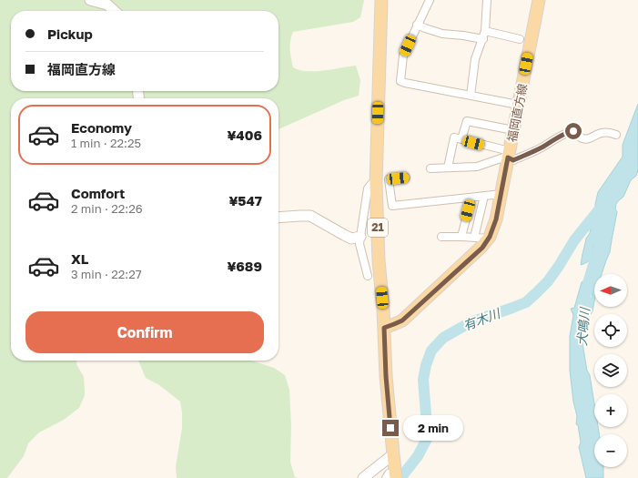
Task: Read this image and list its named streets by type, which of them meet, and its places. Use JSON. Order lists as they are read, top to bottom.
{
  "streets": {
    "main road": ["福岡直方線", "21"]
  },
  "crossings": [
    ["福岡直方線", "21"]
  ],
  "water": ["有木川", "犬鳴川"],
  "north": "left",
  "page": {
    "banner": ["Pickup", "福岡直方線"],
    "list": [
      {
        "name": "Economy",
        "note": "1 min · 22:25",
        "value": "¥406"
      },
      {
        "name": "Comfort",
        "note": "2 min · 22:26",
        "value": "¥547"
      },
      {
        "name": "XL",
        "note": "3 min · 22:27",
        "value": "¥689"
      }
    ],
    "map_buttons": ["+", "−"],
    "buttons": "Confirm",
    "bubble": "2 min"
  }
}
